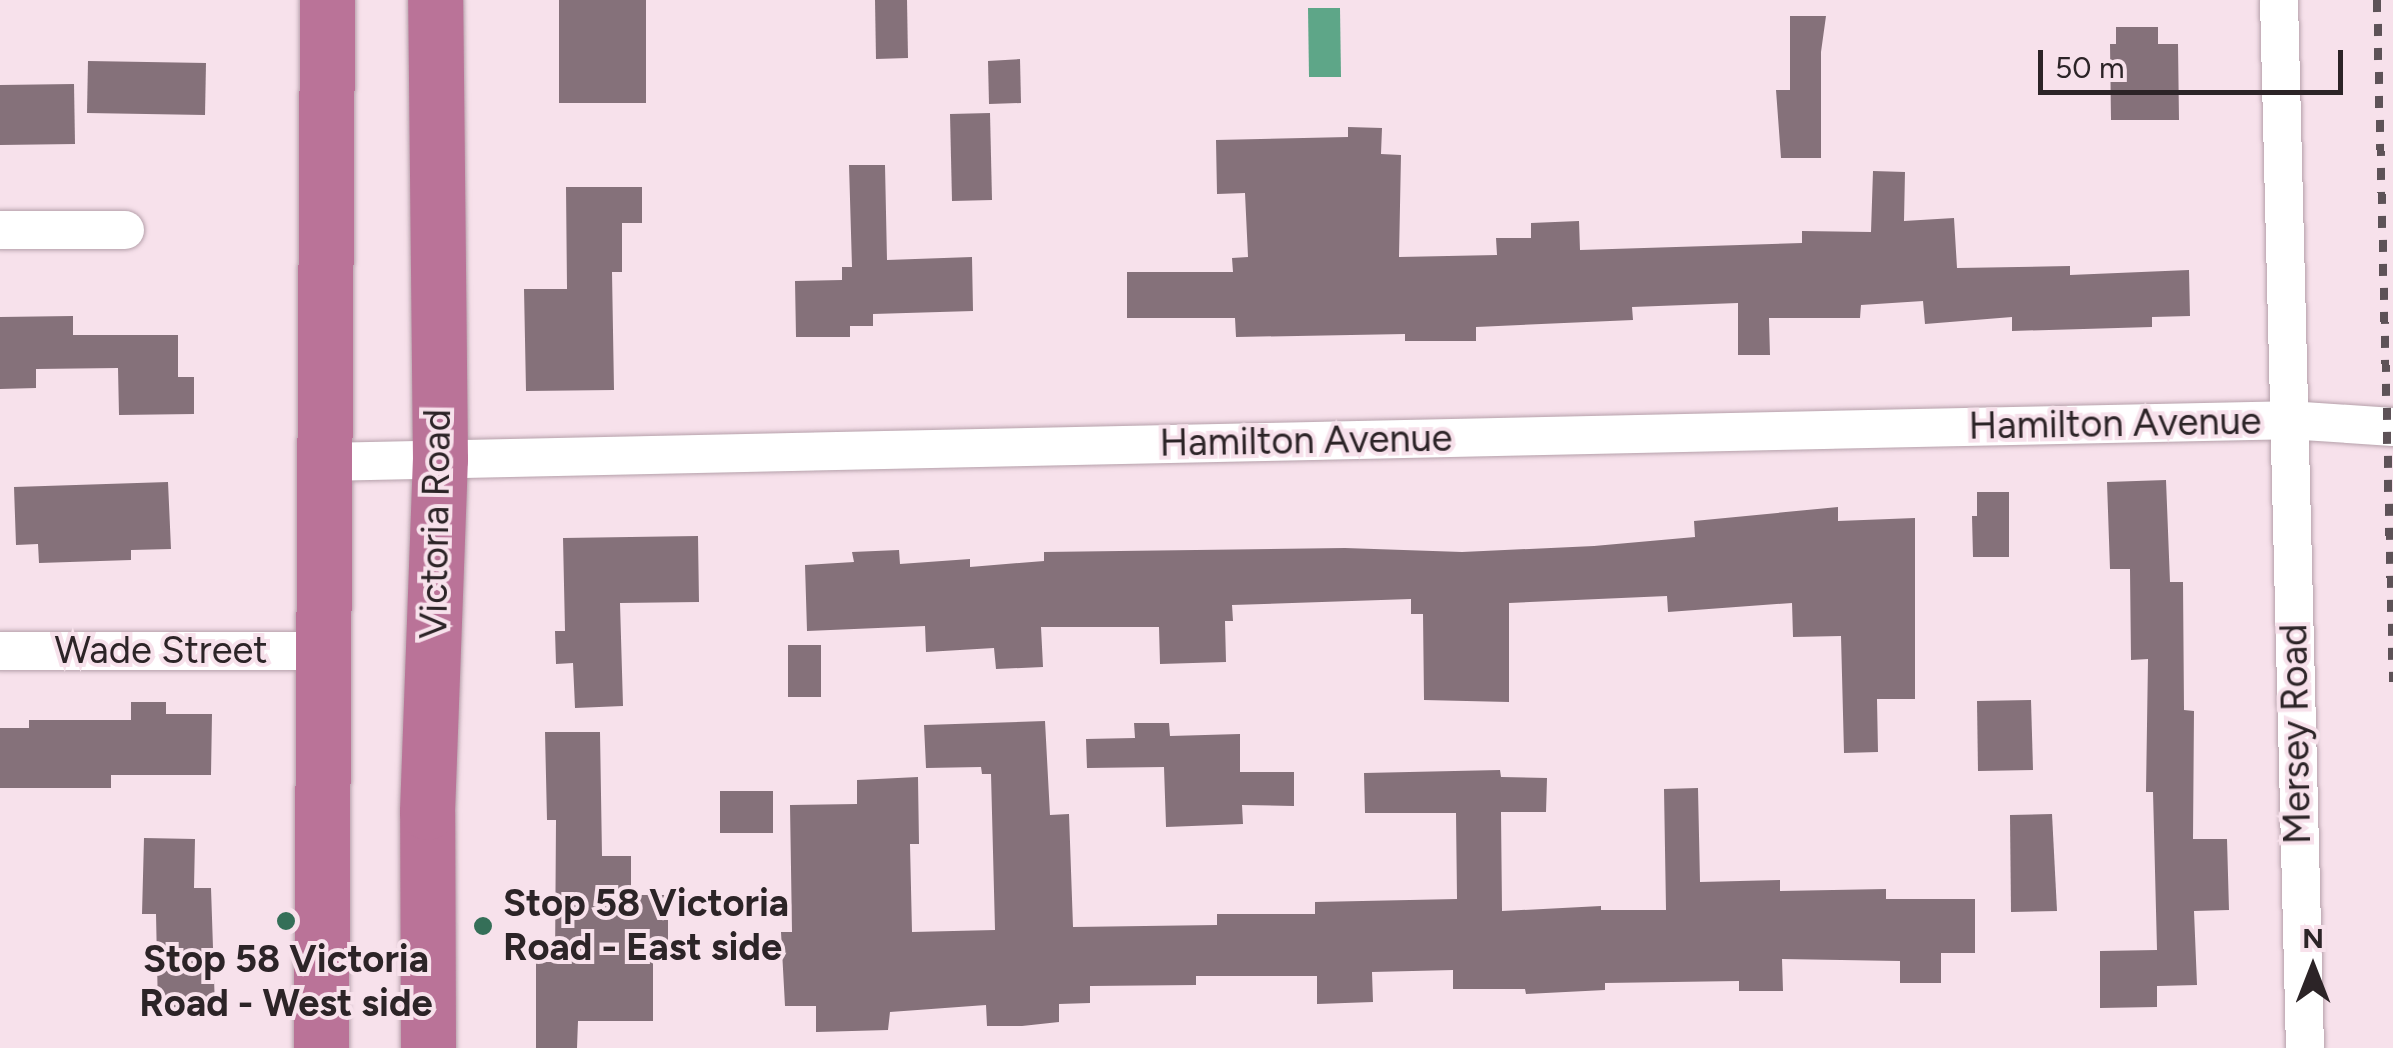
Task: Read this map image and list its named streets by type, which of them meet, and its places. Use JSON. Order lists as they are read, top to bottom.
{
  "streets": {
    "highway": ["Victoria Road"],
    "street": ["Hamilton Avenue", "Wade Street", "Mersey Road"]
  },
  "crossings": [
    ["Hamilton Avenue", "Victoria Road"],
    ["Hamilton Avenue", "Mersey Road"]
  ],
  "places": ["Stop 58 Victoria Road - West side", "Stop 58 Victoria Road - East side"],
  "scale_bar": "50 m",
  "north": "top"
}
